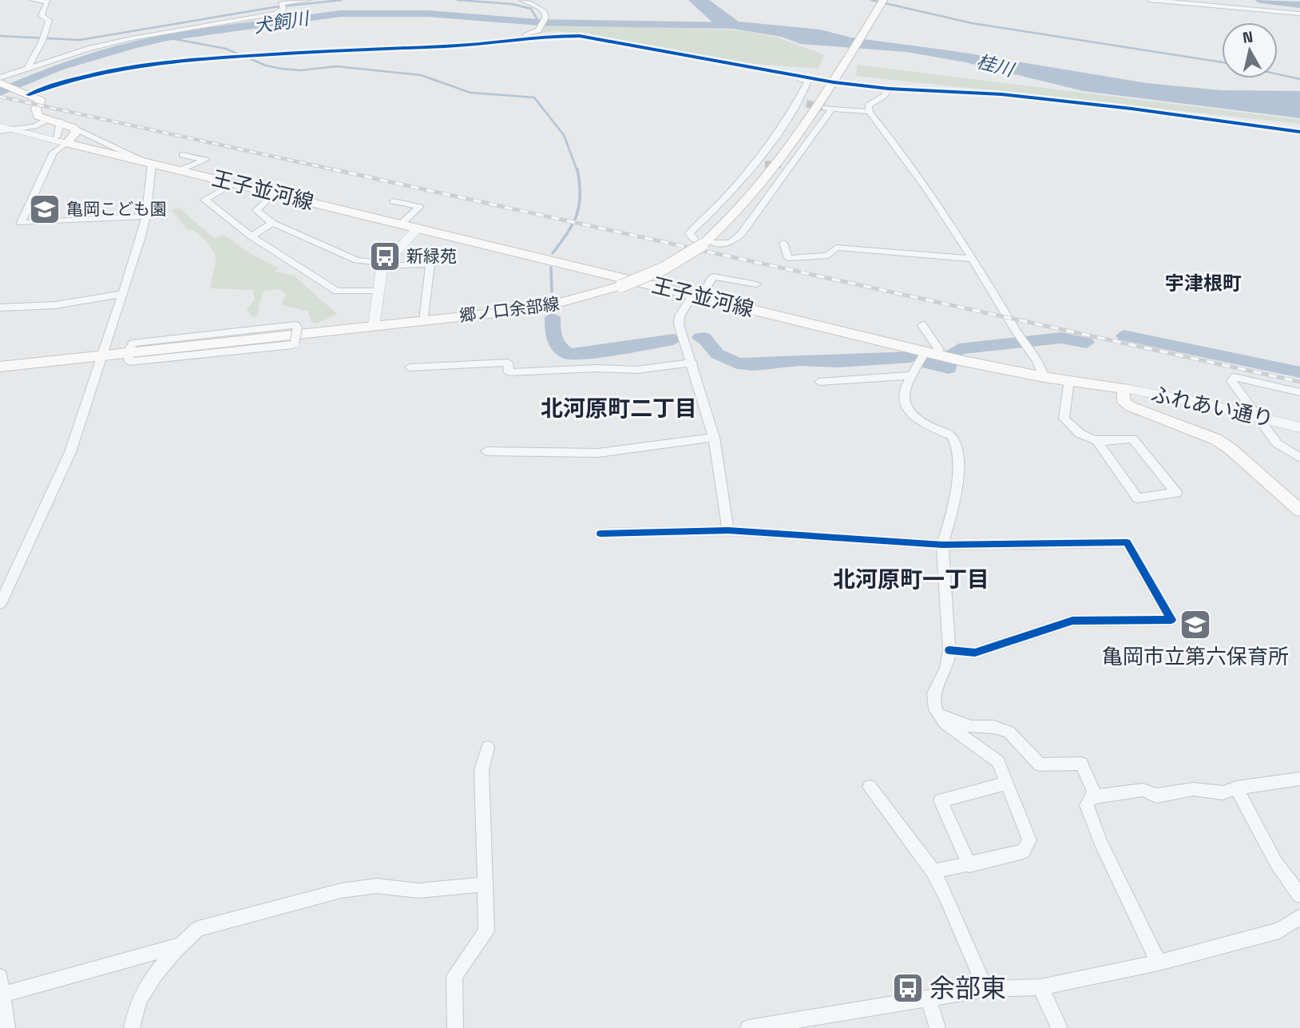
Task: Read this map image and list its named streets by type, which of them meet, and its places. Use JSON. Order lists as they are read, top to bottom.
{
  "streets": {
    "main road": ["王子並河線", "郷ノ口余部線"],
    "street": ["ふれあい通り"]
  },
  "crossings": [
    ["王子並河線", "郷ノ口余部線"],
    ["王子並河線", "ふれあい通り"]
  ],
  "districts": ["宇津根町", "北河原町二丁目", "北河原町一丁目"],
  "water": ["犬飼川", "桂川"],
  "places": {
    "school or university": ["亀岡こども園", "亀岡市立第六保育所"],
    "bus stop": ["新緑苑", "余部東"]
  },
  "north": "top"
}
